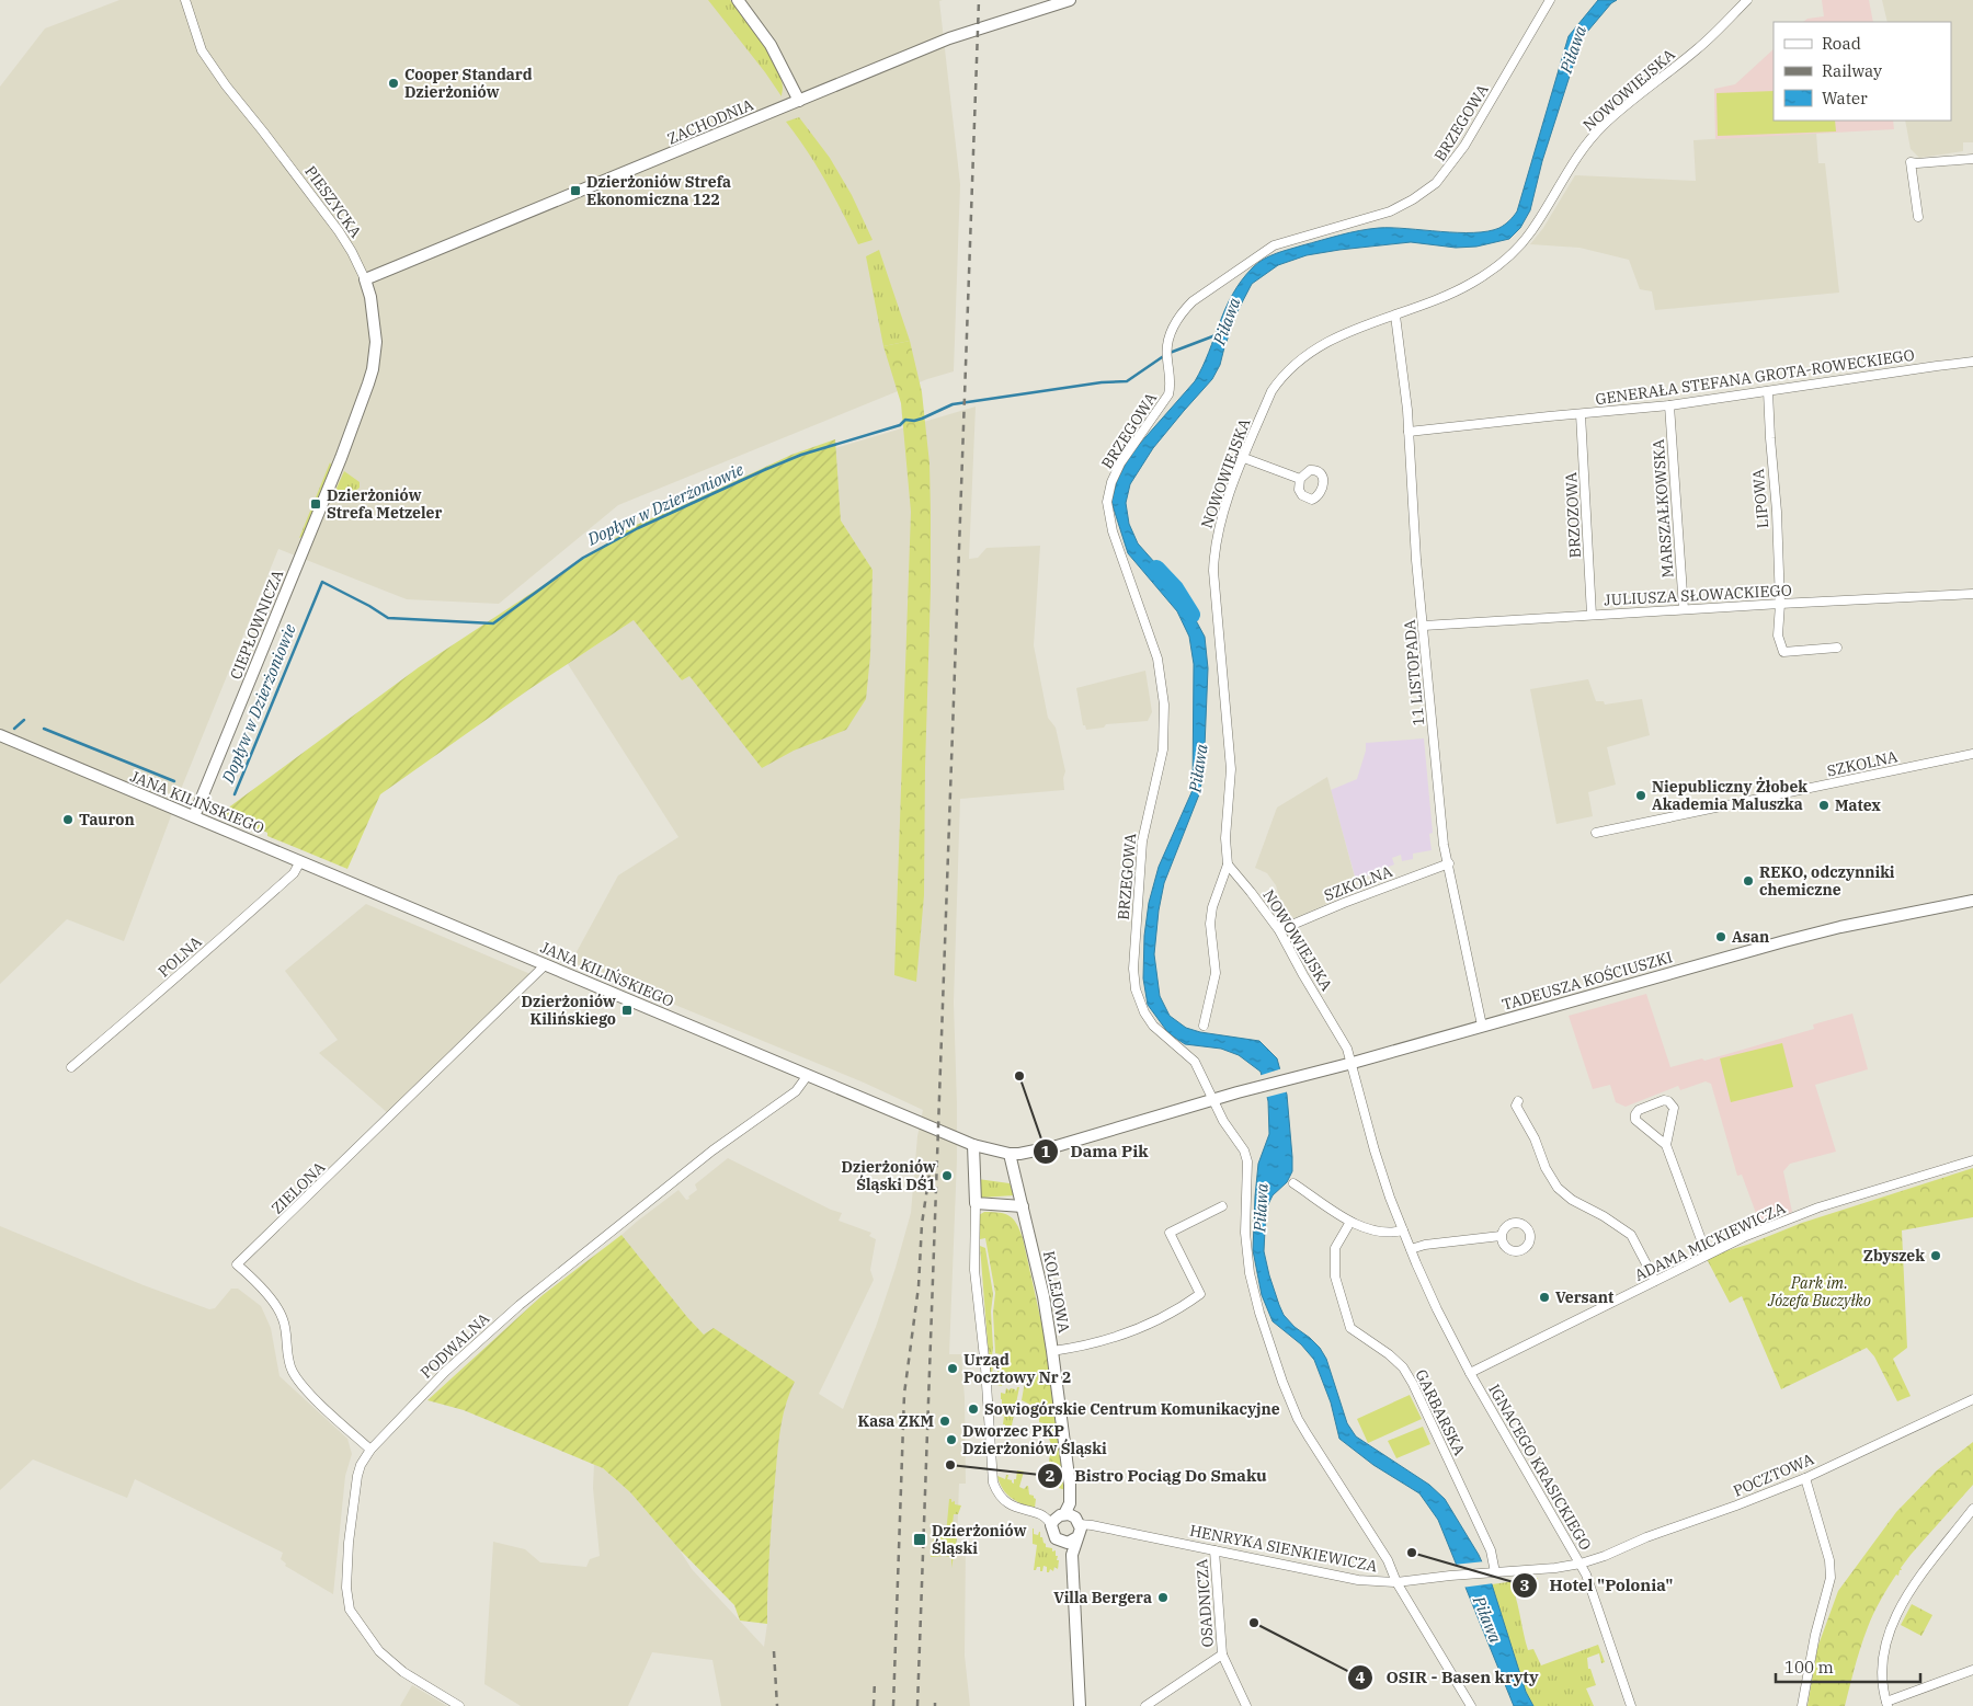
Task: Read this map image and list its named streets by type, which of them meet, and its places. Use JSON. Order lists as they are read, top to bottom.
{
  "streets": {
    "street": [
      "NOWOWIEJSKA",
      "ZACHODNIA",
      "BRZEGOWA",
      "PIESZYCKA",
      "GENERAŁA STEFANA GROTA-ROWECKIEGO",
      "LIPOWA",
      "MARSZAŁKOWSKA",
      "BRZOZOWA",
      "JULIUSZA SŁOWACKIEGO",
      "CIEPŁOWNICZA",
      "11 LISTOPADA",
      "SZKOLNA",
      "JANA KILIŃSKIEGO",
      "POLNA",
      "TADEUSZA KOŚCIUSZKI",
      "ZIELONA",
      "ADAMA MICKIEWICZA",
      "KOLEJOWA",
      "PODWALNA",
      "GARBARSKA",
      "IGNACEGO KRASICKIEGO",
      "POCZTOWA",
      "HENRYKA SIENKIEWICZA",
      "OSADNICZA"
    ]
  },
  "crossings": [
    ["NOWOWIEJSKA", "11 LISTOPADA"],
    ["NOWOWIEJSKA", "SZKOLNA"],
    ["NOWOWIEJSKA", "TADEUSZA KOŚCIUSZKI"],
    ["NOWOWIEJSKA", "IGNACEGO KRASICKIEGO"],
    ["ZACHODNIA", "PIESZYCKA"],
    ["BRZEGOWA", "JANA KILIŃSKIEGO"],
    ["BRZEGOWA", "TADEUSZA KOŚCIUSZKI"],
    ["BRZEGOWA", "HENRYKA SIENKIEWICZA"],
    ["PIESZYCKA", "CIEPŁOWNICZA"],
    ["GENERAŁA STEFANA GROTA-ROWECKIEGO", "LIPOWA"],
    ["GENERAŁA STEFANA GROTA-ROWECKIEGO", "MARSZAŁKOWSKA"],
    ["GENERAŁA STEFANA GROTA-ROWECKIEGO", "BRZOZOWA"],
    ["GENERAŁA STEFANA GROTA-ROWECKIEGO", "11 LISTOPADA"],
    ["LIPOWA", "JULIUSZA SŁOWACKIEGO"],
    ["MARSZAŁKOWSKA", "JULIUSZA SŁOWACKIEGO"],
    ["BRZOZOWA", "JULIUSZA SŁOWACKIEGO"],
    ["JULIUSZA SŁOWACKIEGO", "11 LISTOPADA"],
    ["CIEPŁOWNICZA", "JANA KILIŃSKIEGO"],
    ["11 LISTOPADA", "SZKOLNA"],
    ["11 LISTOPADA", "TADEUSZA KOŚCIUSZKI"],
    ["JANA KILIŃSKIEGO", "POLNA"],
    ["JANA KILIŃSKIEGO", "TADEUSZA KOŚCIUSZKI"],
    ["JANA KILIŃSKIEGO", "ZIELONA"],
    ["JANA KILIŃSKIEGO", "KOLEJOWA"],
    ["JANA KILIŃSKIEGO", "PODWALNA"],
    ["ZIELONA", "PODWALNA"],
    ["ADAMA MICKIEWICZA", "IGNACEGO KRASICKIEGO"],
    ["KOLEJOWA", "HENRYKA SIENKIEWICZA"],
    ["GARBARSKA", "HENRYKA SIENKIEWICZA"],
    ["IGNACEGO KRASICKIEGO", "POCZTOWA"],
    ["IGNACEGO KRASICKIEGO", "HENRYKA SIENKIEWICZA"],
    ["POCZTOWA", "HENRYKA SIENKIEWICZA"],
    ["HENRYKA SIENKIEWICZA", "OSADNICZA"]
  ],
  "water": ["Piława", "Dopływ w Dzierżoniowie"],
  "parks": ["Park im. Józefa Buczyłko"],
  "places": {
    "other": [
      "Cooper Standard Dzierżoniów",
      "Niepubliczny Żłobek Akademia Maluszka",
      "Matex",
      "Tauron",
      "REKO, odczynniki chemiczne",
      "Asan",
      "Dama Pik",
      "Dzierżoniów Śląski DŚ1",
      "Zbyszek",
      "Versant",
      "Urząd Pocztowy Nr 2",
      "Sowiogórskie Centrum Komunikacyjne",
      "Kasa ZKM",
      "Dworzec PKP Dzierżoniów Śląski",
      "Bistro Pociąg Do Smaku",
      "Hotel \"Polonia\"",
      "Villa Bergera",
      "OSIR - Basen kryty"
    ],
    "transit": [
      "Dzierżoniów Strefa Ekonomiczna 122",
      "Dzierżoniów Strefa Metzeler",
      "Dzierżoniów Kilińskiego",
      "Dzierżoniów Śląski"
    ]
  },
  "legend": ["Road", "Railway", "Water"],
  "scale_bar": "100 m"
}
